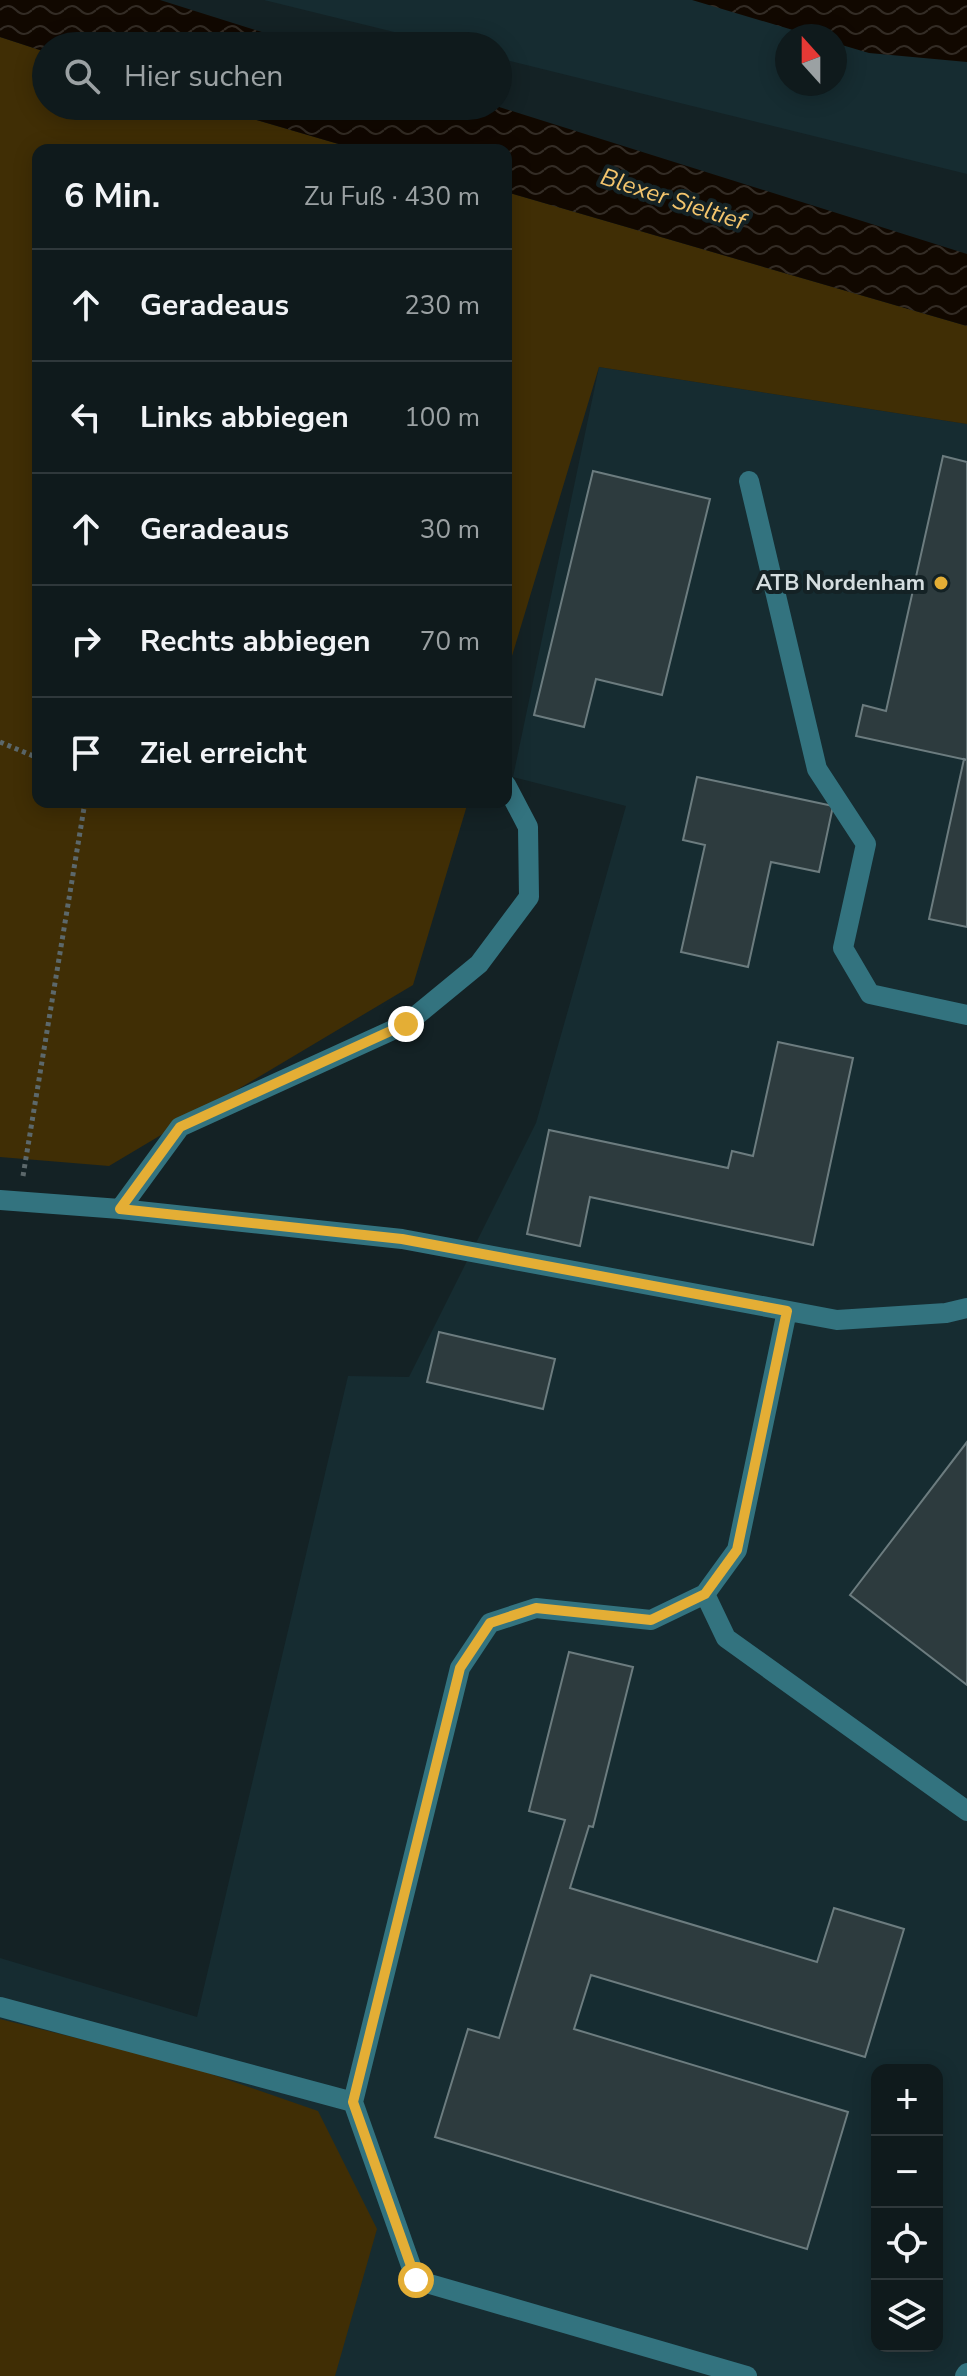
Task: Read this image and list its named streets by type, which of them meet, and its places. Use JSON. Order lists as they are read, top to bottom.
{
  "water": ["Blexer Sieltief"],
  "places": ["ATB Nordenham"],
  "north": "top",
  "page": {
    "search": "Hier suchen",
    "heading": ["6 Min.", "Zu Fuß · 430 m"],
    "list": [
      ["Geradeaus", "230 m"],
      ["Links abbiegen", "100 m"],
      ["Geradeaus", "30 m"],
      ["Rechts abbiegen", "70 m"],
      "Ziel erreicht"
    ],
    "map_buttons": ["+", "−"]
  }
}
